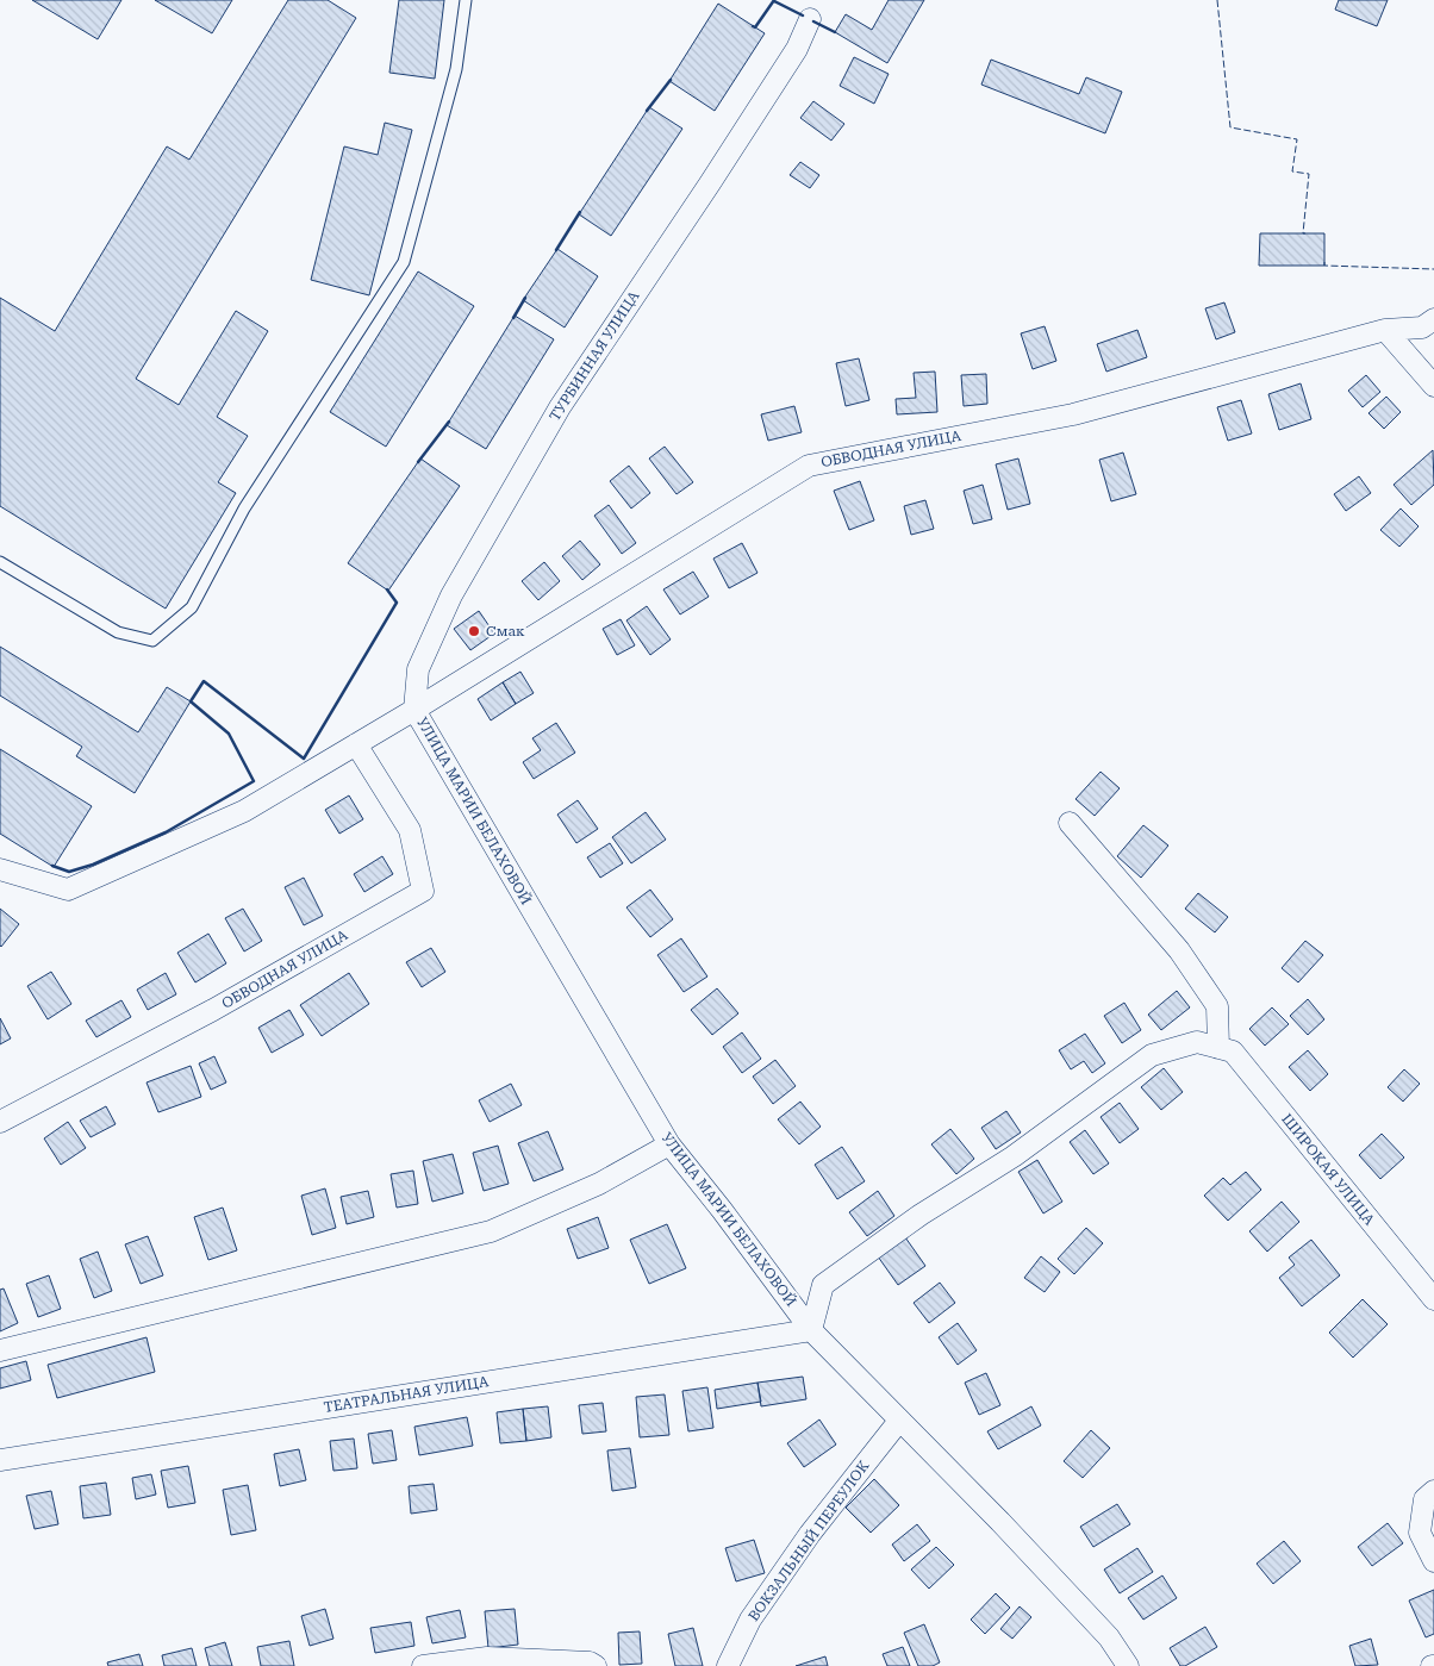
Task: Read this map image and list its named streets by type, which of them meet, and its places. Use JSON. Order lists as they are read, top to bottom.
{
  "streets": {
    "street": [
      "ТУРБИННАЯ УЛИЦА",
      "ОБВОДНАЯ УЛИЦА",
      "УЛИЦА МАРИИ БЕЛАХОВОЙ",
      "ШИРОКАЯ УЛИЦА",
      "ТЕАТРАЛЬНАЯ УЛИЦА",
      "ВОКЗАЛЬНЫЙ ПЕРЕУЛОК"
    ]
  },
  "crossings": [
    ["ТУРБИННАЯ УЛИЦА", "ОБВОДНАЯ УЛИЦА"],
    ["ТУРБИННАЯ УЛИЦА", "УЛИЦА МАРИИ БЕЛАХОВОЙ"],
    ["ОБВОДНАЯ УЛИЦА", "УЛИЦА МАРИИ БЕЛАХОВОЙ"],
    ["УЛИЦА МАРИИ БЕЛАХОВОЙ", "ТЕАТРАЛЬНАЯ УЛИЦА"],
    ["УЛИЦА МАРИИ БЕЛАХОВОЙ", "ВОКЗАЛЬНЫЙ ПЕРЕУЛОК"]
  ],
  "places": ["Смак"]
}
